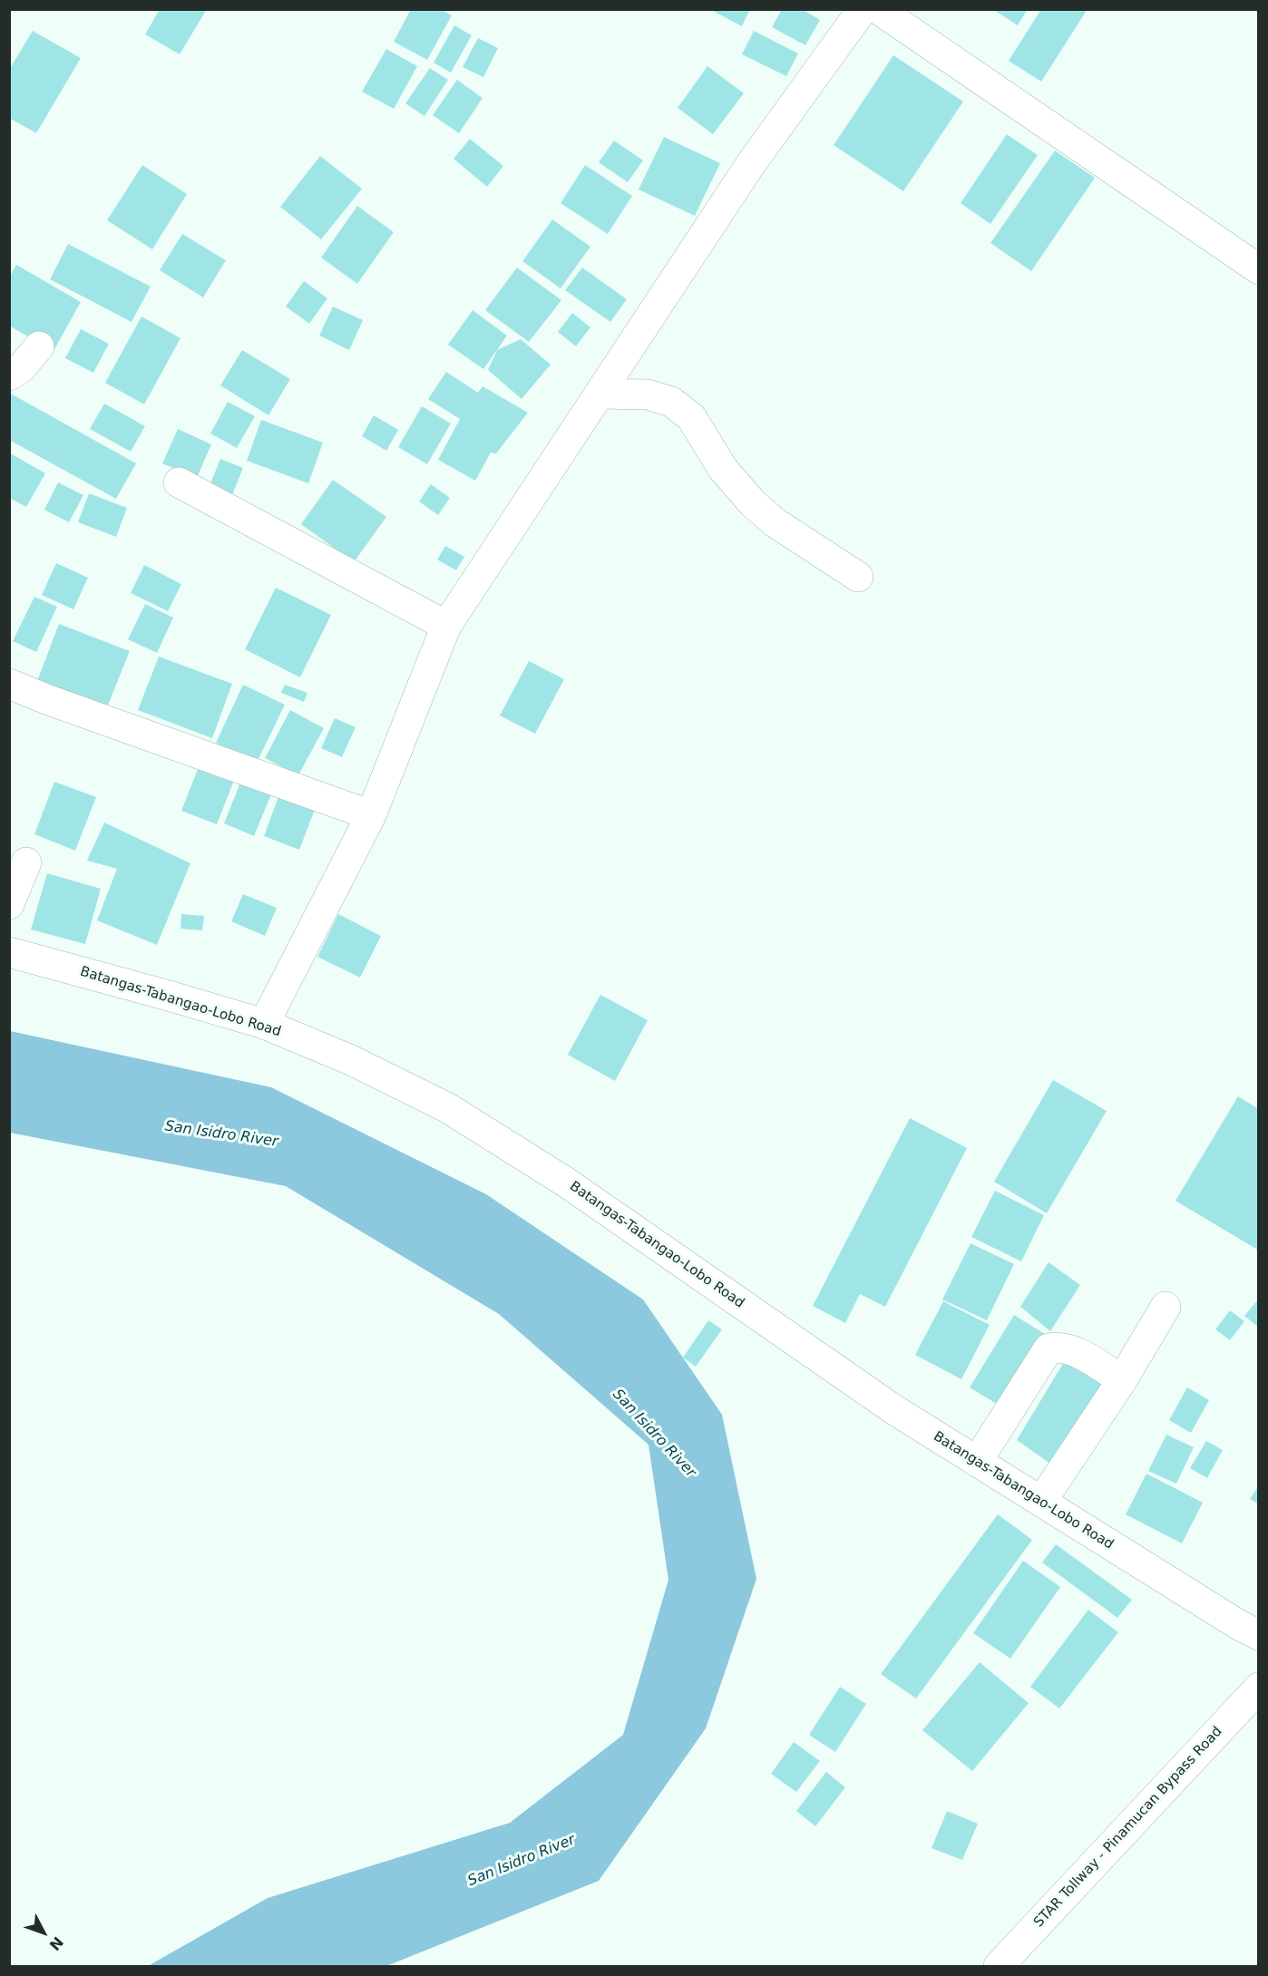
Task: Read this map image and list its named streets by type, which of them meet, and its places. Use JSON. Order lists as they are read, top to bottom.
{
  "streets": {
    "street": ["Batangas-Tabangao-Lobo Road", "STAR Tollway - Pinamucan Bypass Road"]
  },
  "water": ["San Isidro River"],
  "north": "bottom right"
}
